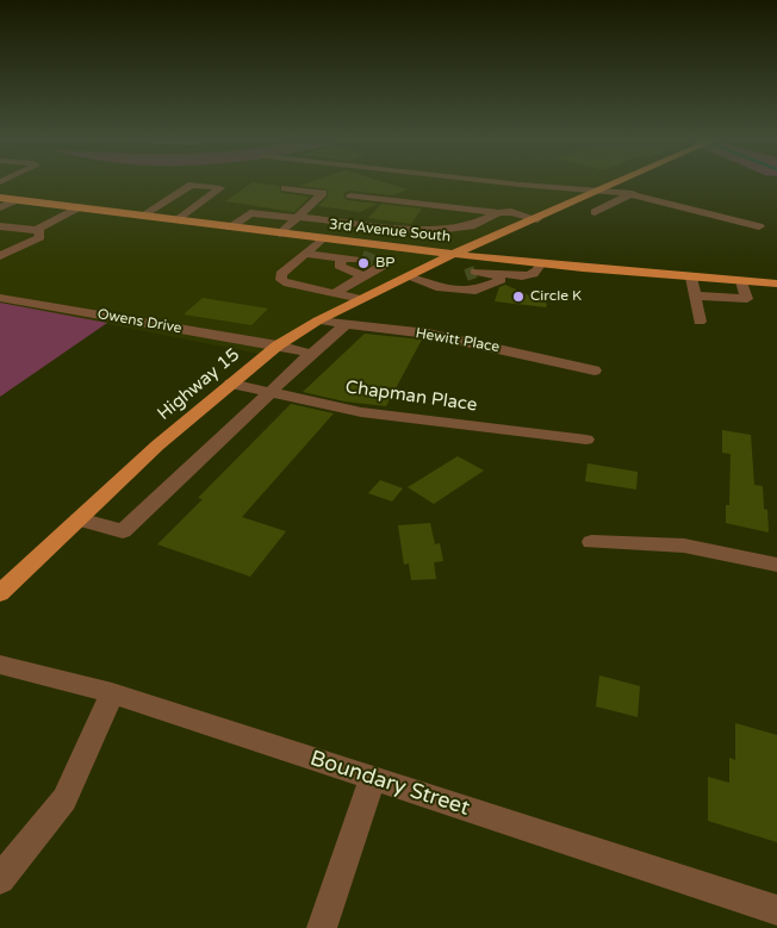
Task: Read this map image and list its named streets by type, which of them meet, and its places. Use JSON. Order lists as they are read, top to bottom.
{
  "streets": {
    "main road": ["3rd Avenue South", "Highway 15"],
    "street": [
      "Owens Drive",
      "Hewitt Place",
      "Chapman Place",
      "Boundary Street"
    ]
  },
  "crossings": [
    ["3rd Avenue South", "Highway 15"],
    ["Owens Drive", "Highway 15"],
    ["Hewitt Place", "Highway 15"],
    ["Highway 15", "Chapman Place"]
  ],
  "places": ["BP", "Circle K"]
}
